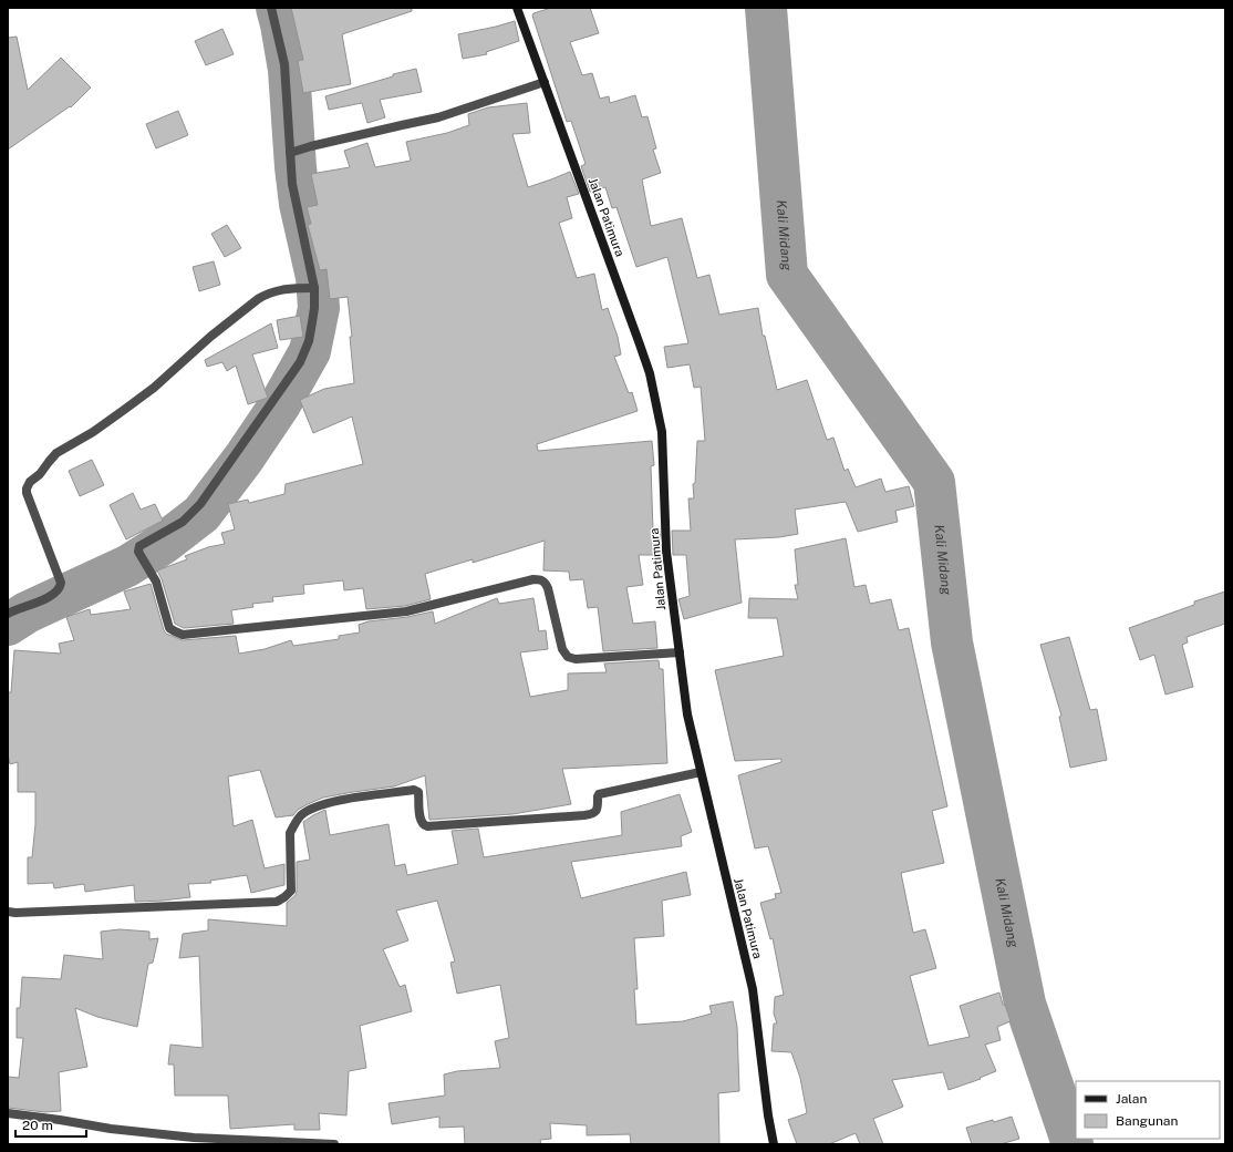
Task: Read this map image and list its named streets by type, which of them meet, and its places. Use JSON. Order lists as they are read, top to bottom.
{
  "streets": {
    "street": ["Jalan Patimura"]
  },
  "water": ["Kali Midang"],
  "legend": ["Jalan", "Bangunan"],
  "scale_bar": "20 m"
}
